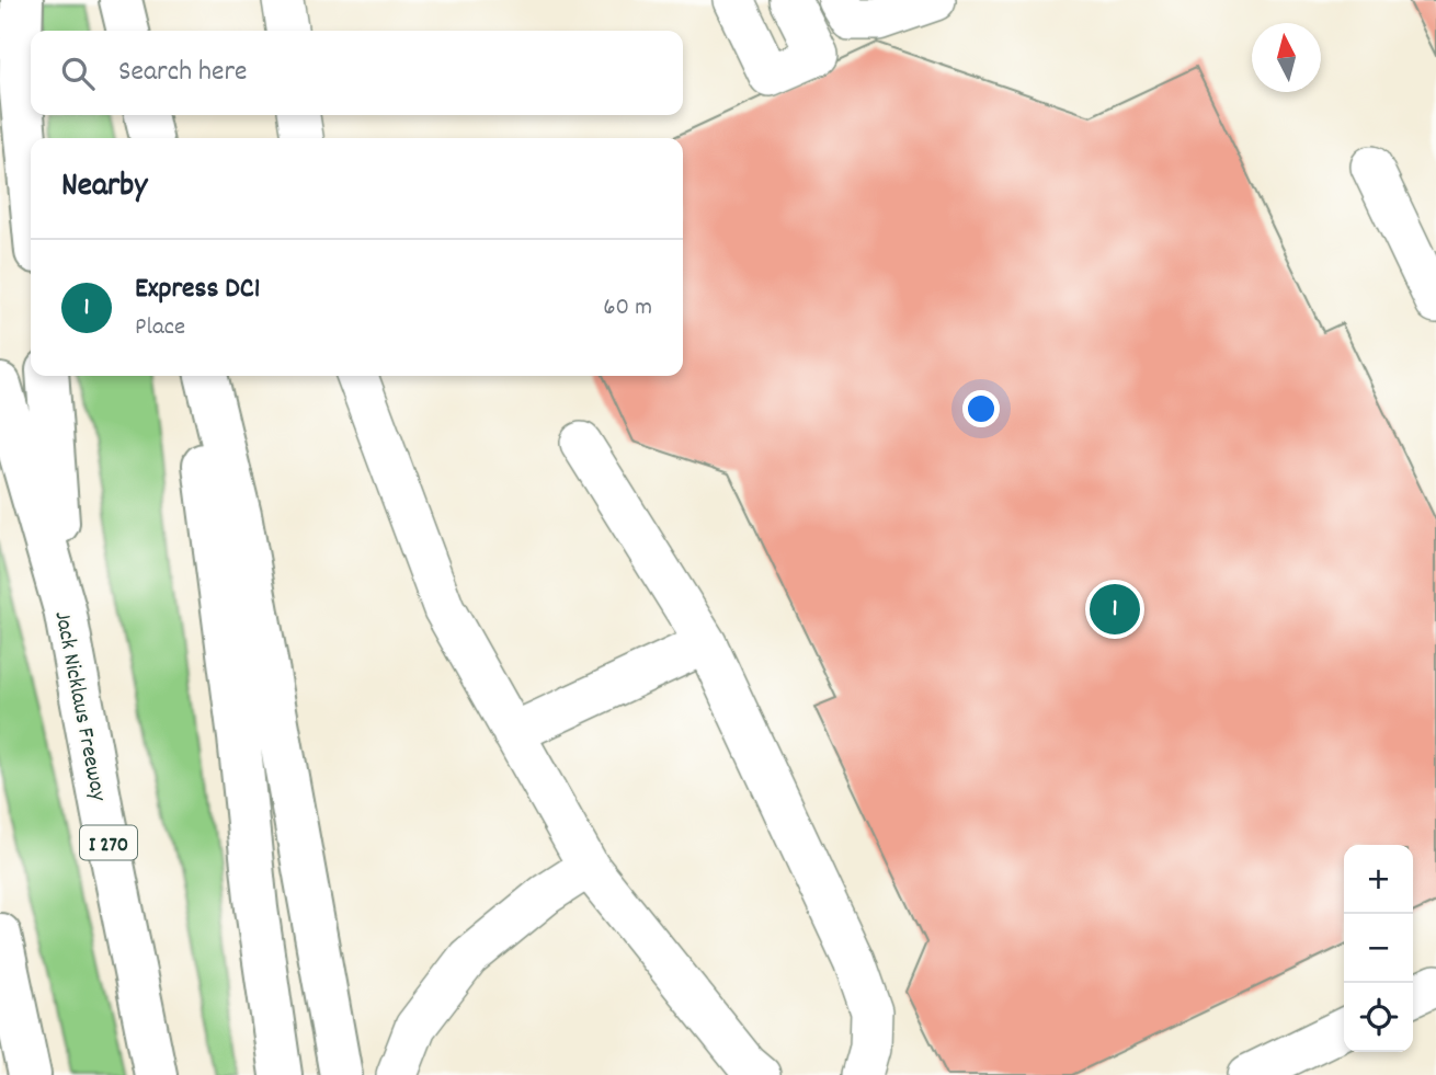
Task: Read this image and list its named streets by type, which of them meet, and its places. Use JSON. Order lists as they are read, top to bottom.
{
  "streets": {
    "highway": ["Jack Nicklaus Freeway", "I 270"]
  },
  "north": "top",
  "page": {
    "search": "Search here",
    "heading": "Nearby",
    "list": [
      {
        "mark": "1",
        "name": "Express DC1",
        "note": "Place",
        "value": "60 m"
      }
    ],
    "pins": "1",
    "map_buttons": ["+", "−"]
  }
}
